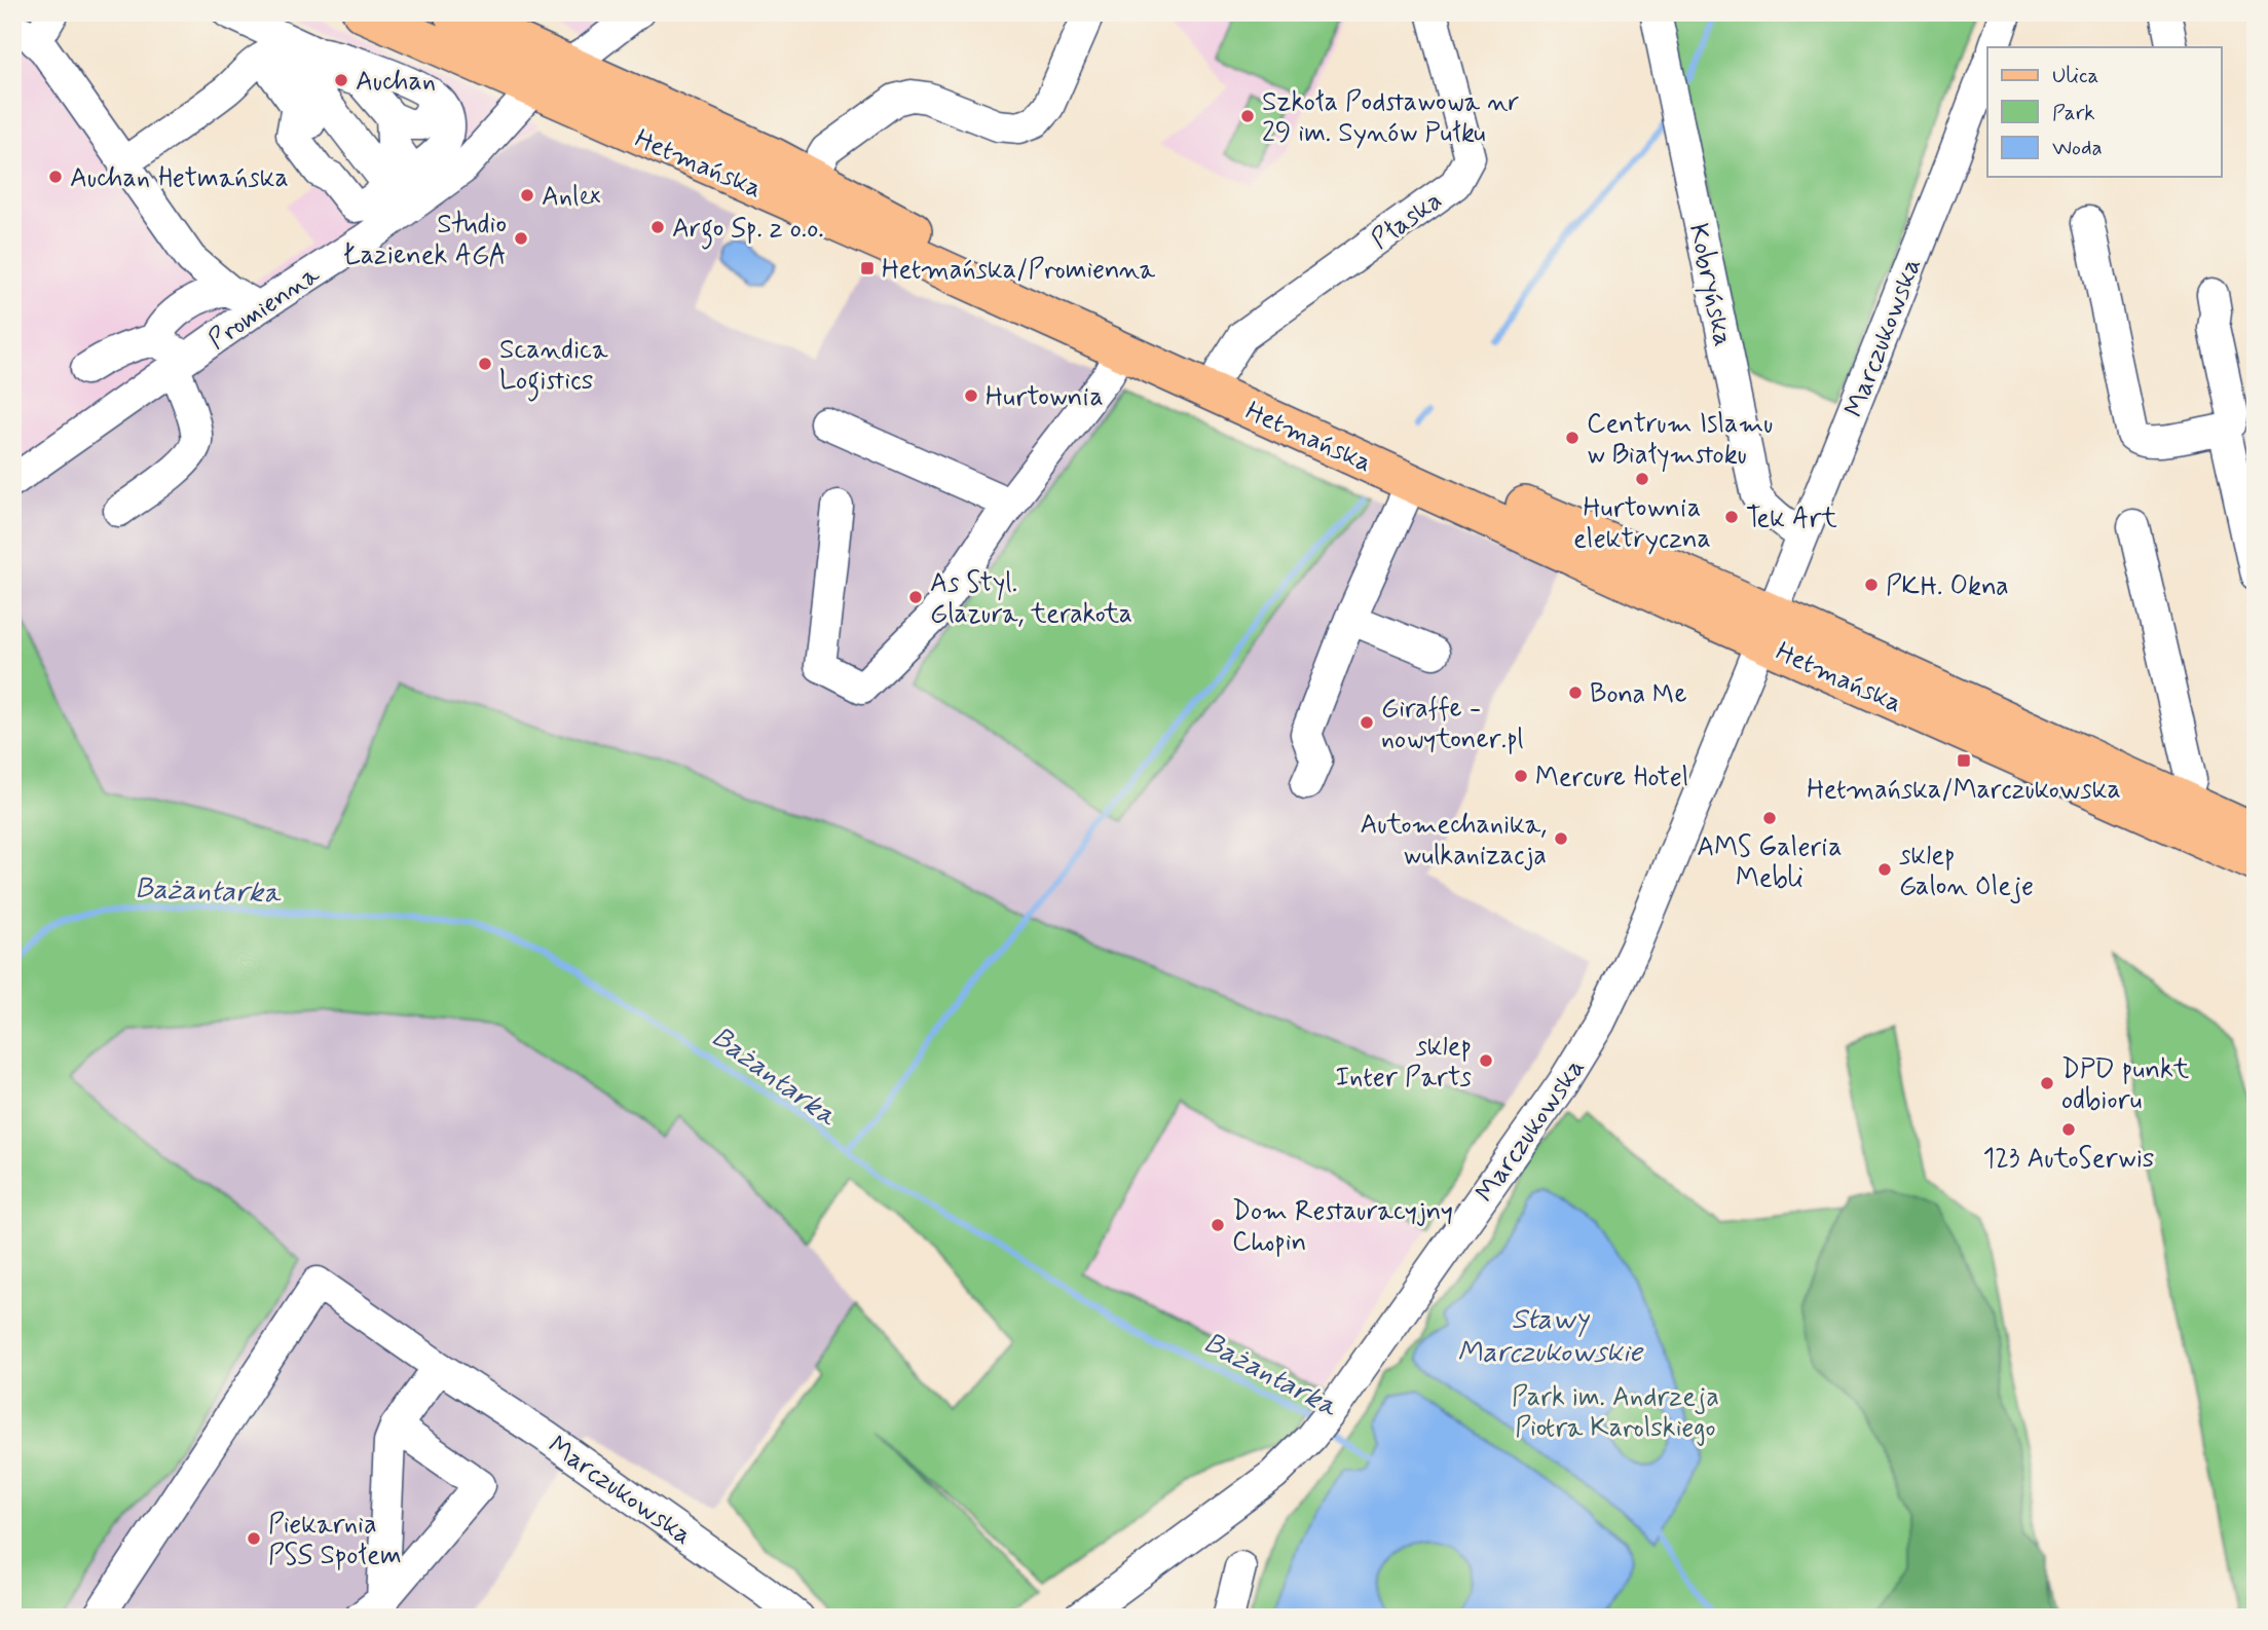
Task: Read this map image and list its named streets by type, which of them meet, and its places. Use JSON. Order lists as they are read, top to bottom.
{
  "streets": {
    "main road": ["Hetmańska"],
    "street": [
      "Płaska",
      "Kobryńska",
      "Promienna",
      "Marczukowska"
    ]
  },
  "crossings": [
    ["Hetmańska", "Płaska"],
    ["Hetmańska", "Promienna"],
    ["Hetmańska", "Marczukowska"],
    ["Kobryńska", "Marczukowska"]
  ],
  "water": ["Bażantarka", "Stawy Marczukowskie"],
  "parks": ["Park im. Andrzeja Piotra Karolskiego"],
  "places": {
    "other": [
      "Auchan",
      "Szkoła Podstawowa nr 29 im. Synów Pułku",
      "Auchan Hetmańska",
      "Anlex",
      "Argo Sp. z o.o.",
      "Studio Łazienek AGA",
      "Scandica Logistics",
      "Hurtownia",
      "Centrum Islamu w Białymstoku",
      "Hurtownia elektryczna",
      "Tek Art",
      "PKH. Okna",
      "As Styl. Glazura, terakota",
      "Bona Me",
      "Giraffe - nowytoner.pl",
      "Mercure Hotel",
      "AMS Galeria Mebli",
      "Automechanika, wulkanizacja",
      "sklep Galon Oleje",
      "sklep Inter Parts",
      "DPD punkt odbioru",
      "123 AutoSerwis",
      "Dom Restauracyjny Chopin",
      "Piekarnia PSS Społem"
    ],
    "transit": ["Hetmańska/Promienna", "Hetmańska/Marczukowska"]
  },
  "legend": ["Ulica", "Park", "Woda"]
}
